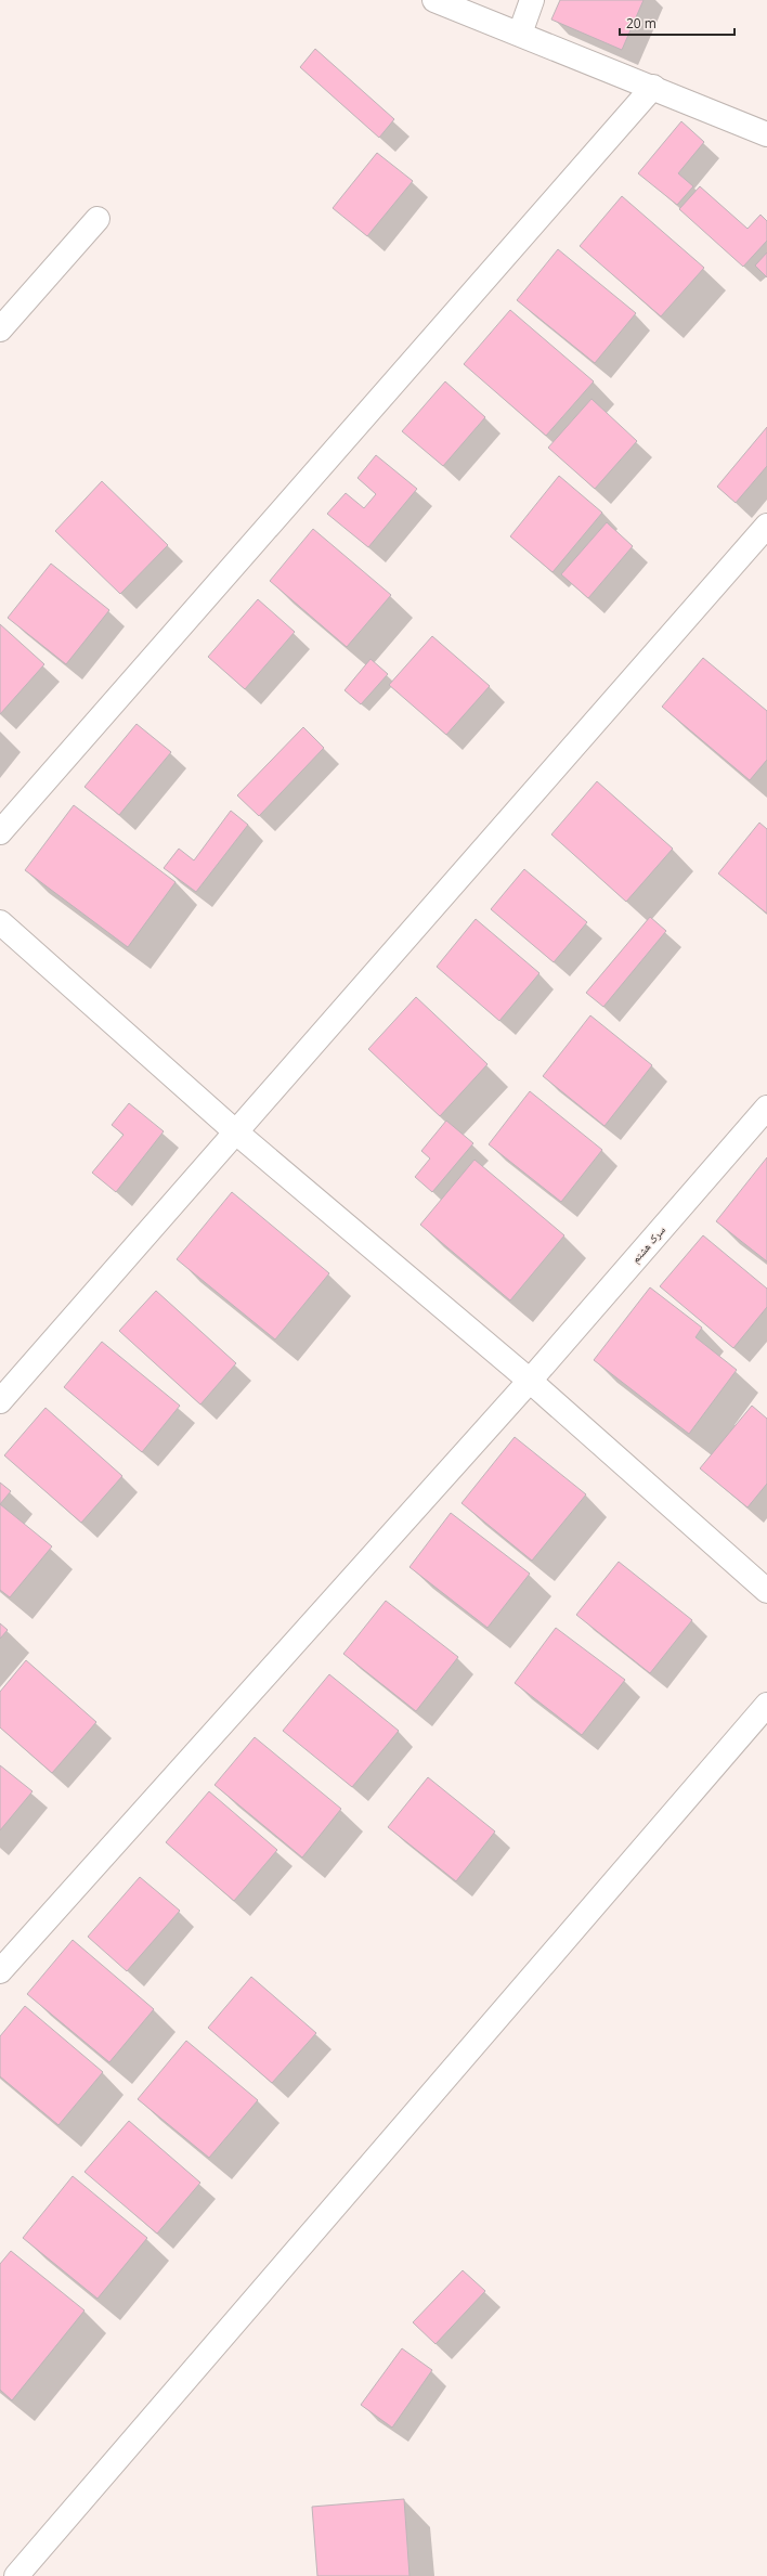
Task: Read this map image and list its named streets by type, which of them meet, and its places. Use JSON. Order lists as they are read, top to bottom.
{
  "streets": {
    "street": ["سرک هشتم"]
  },
  "scale_bar": "20 m"
}
